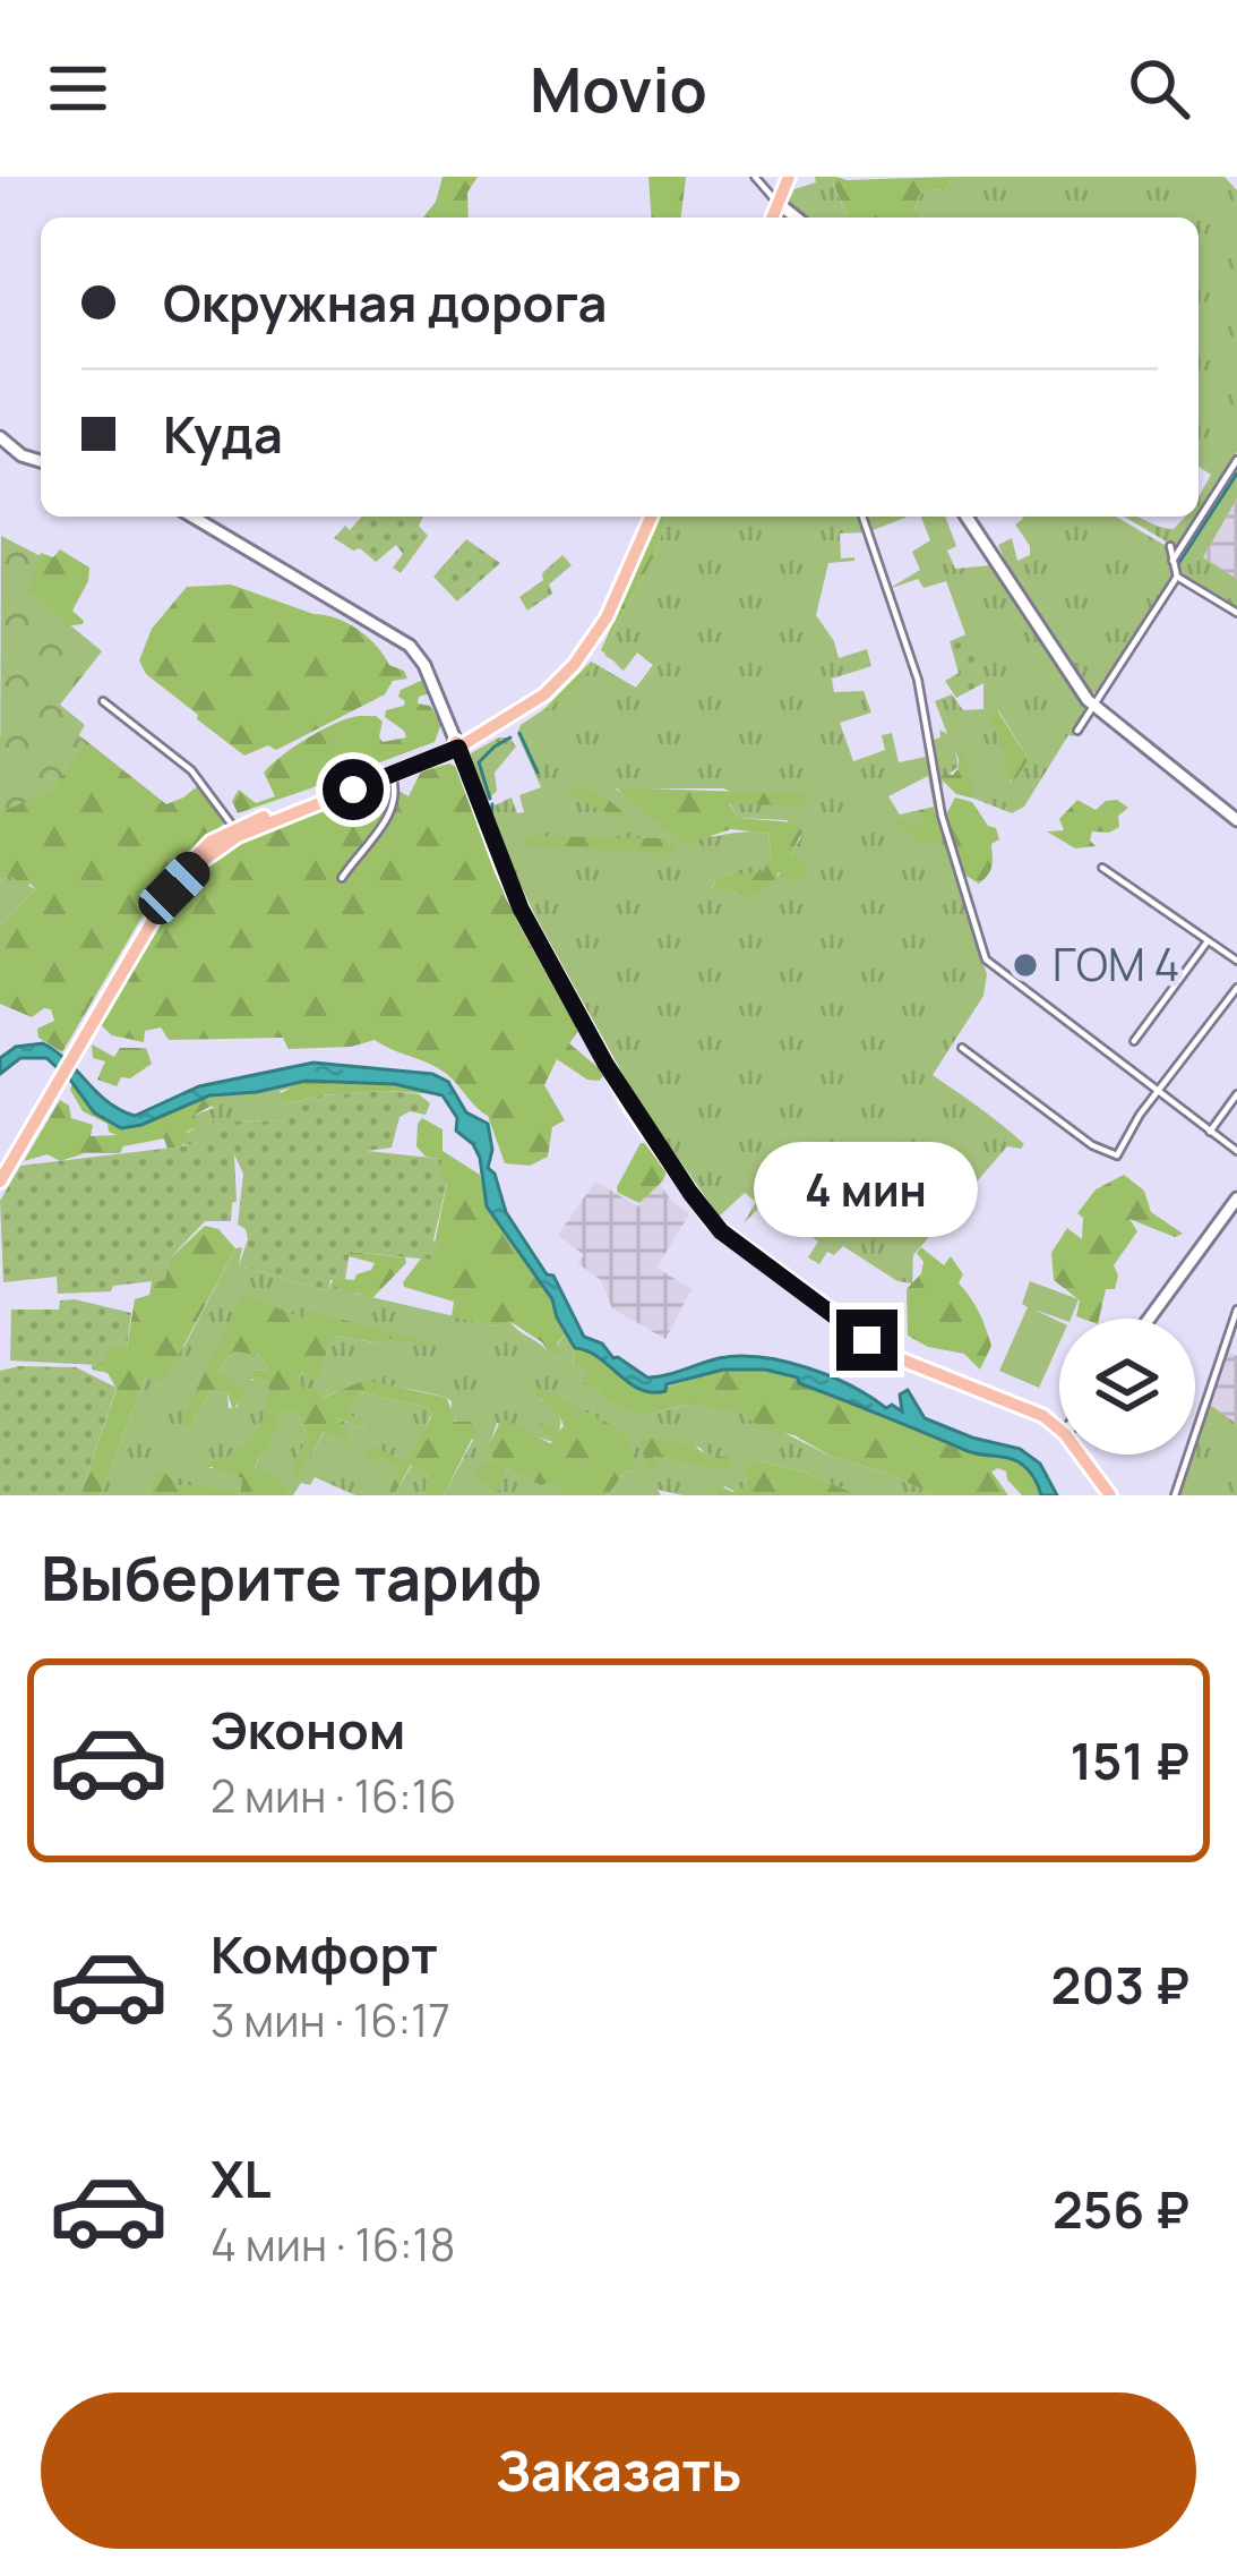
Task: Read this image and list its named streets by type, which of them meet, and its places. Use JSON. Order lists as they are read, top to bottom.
{
  "places": ["ГОМ 4"],
  "page": {
    "header": "Movio",
    "banner": ["Окружная дорога", "Куда"],
    "bubble": "4 мин",
    "heading": "Выберите тариф",
    "list": [
      {
        "name": "Эконом",
        "note": "2 мин · 16:16",
        "value": "151 ₽"
      },
      {
        "name": "Комфорт",
        "note": "3 мин · 16:17",
        "value": "203 ₽"
      },
      {
        "name": "XL",
        "note": "4 мин · 16:18",
        "value": "256 ₽"
      }
    ],
    "buttons": "Заказать"
  }
}
